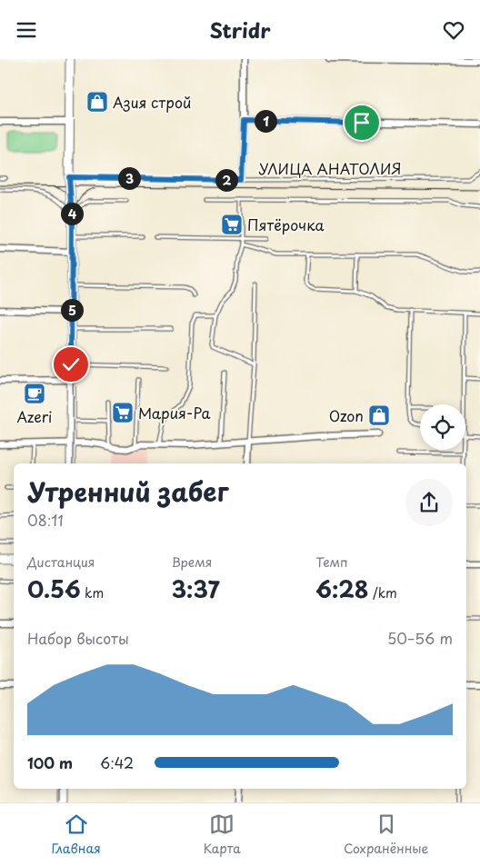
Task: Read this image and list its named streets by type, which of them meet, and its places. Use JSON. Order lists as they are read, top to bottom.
{
  "streets": {
    "lane": ["УЛИЦА АНАТОЛИЯ"]
  },
  "places": {
    "shop": ["Азия строй", "Ozon"],
    "supermarket": ["Пятёрочка", "Мария-Ра"],
    "cafe": ["Azeri"]
  },
  "page": {
    "header": "Stridr",
    "pins": [
      "1",
      "3",
      "2",
      "4",
      "5"
    ],
    "heading": ["Утренний забег", "08:11"],
    "stats": [
      ["Дистанция", "0.56 km"],
      ["Время", "3:37"],
      ["Темп", "6:28 /km"]
    ],
    "chart": ["Набор высоты", "50–56 m"],
    "list": [
      {
        "name": "100 m",
        "note": "6:42"
      }
    ],
    "tabs": ["Главная", "Карта", "Сохранённые"]
  }
}
